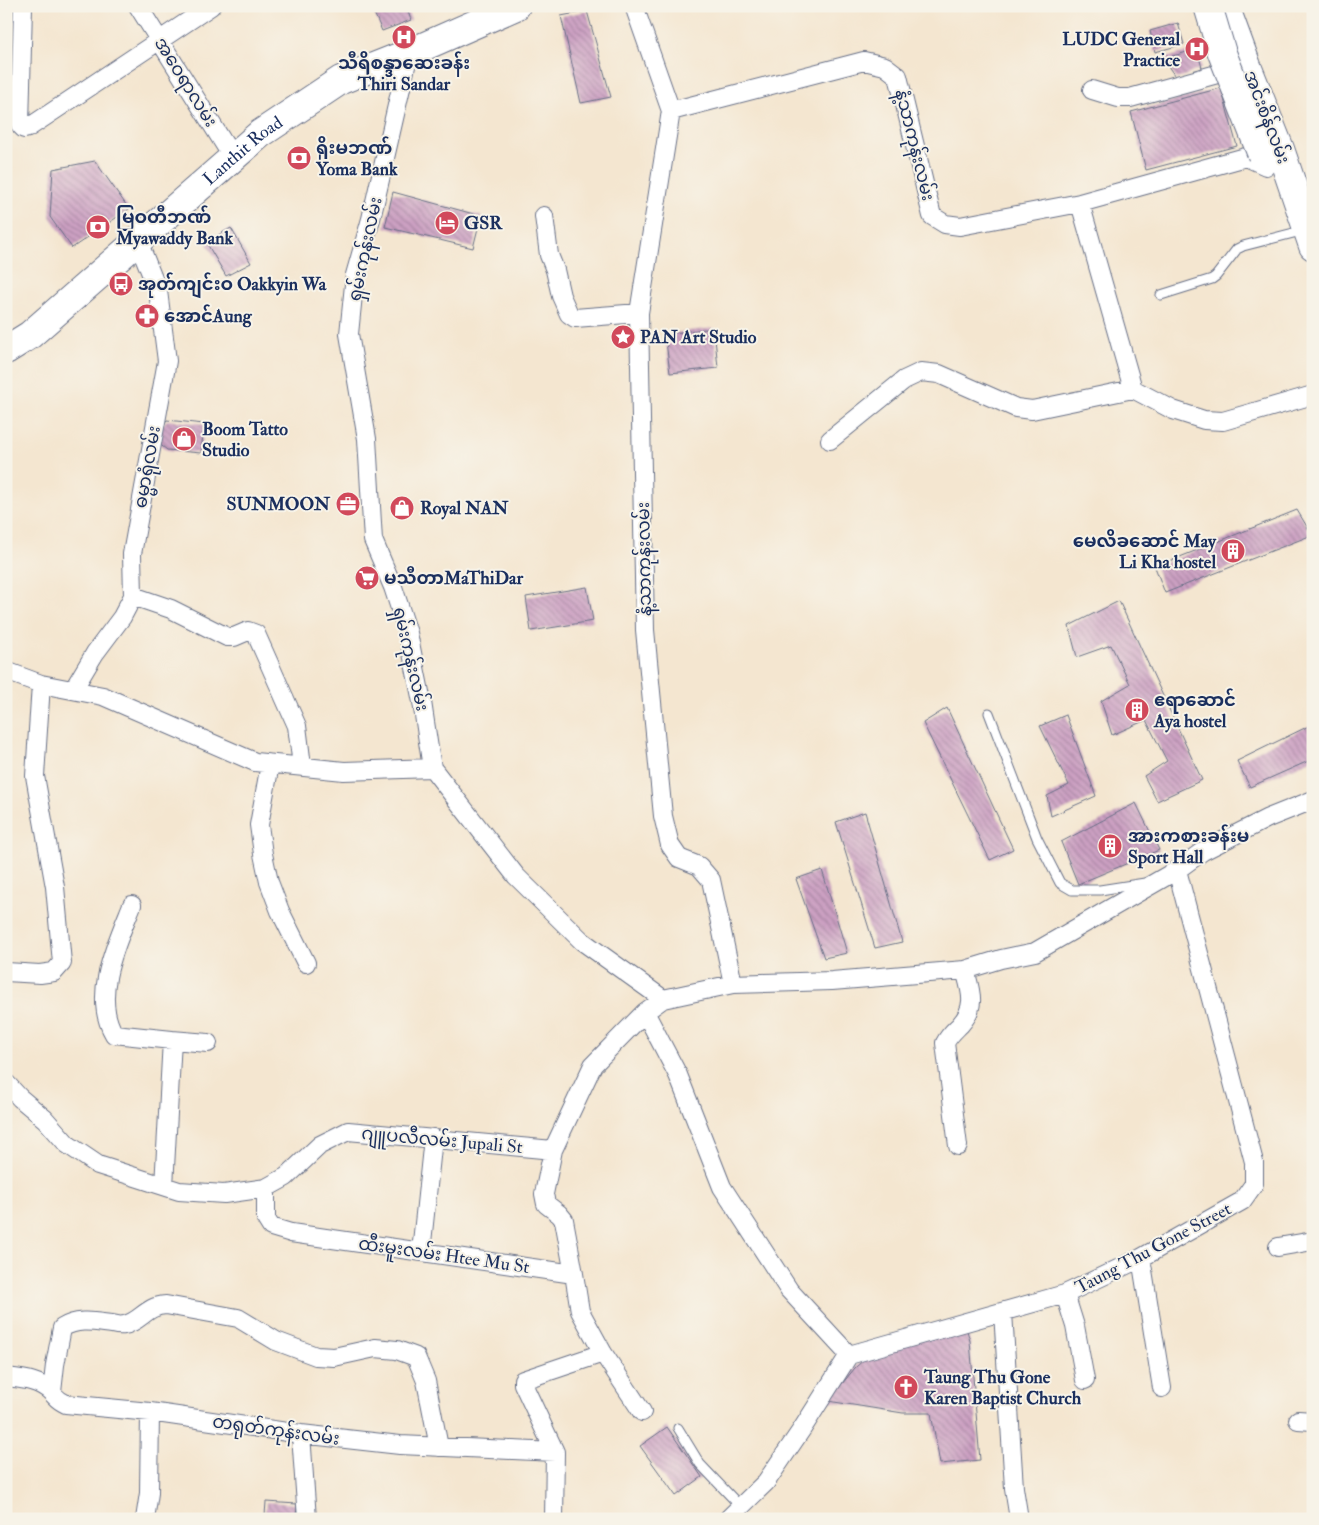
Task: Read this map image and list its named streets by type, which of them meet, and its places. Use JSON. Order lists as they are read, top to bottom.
{
  "streets": {
    "main road": ["အင်းစိန်လမ်း", "Lanthit Road"],
    "street": [
      "အဝေရာလမ်း",
      "နံ့သာကုန်းလမ်း",
      "ရှမ်းကုန်းလမ်း",
      "ဓမ္မာရုံလမ်း",
      "ဂျူပလီလမ်း Jupali St",
      "Taung Thu Gone Street",
      "ထီးမူးလမ်း Htee Mu St",
      "တရုတ်ကုန်းလမ်း"
    ]
  },
  "crossings": [
    ["အဝေရာလမ်း", "Lanthit Road"],
    ["Lanthit Road", "ရှမ်းကုန်းလမ်း"],
    ["Lanthit Road", "ဓမ္မာရုံလမ်း"],
    ["ဂျူပလီလမ်း Jupali St", "ထီးမူးလမ်း Htee Mu St"]
  ],
  "places": {
    "hospital": ["သီရိစန္ဒာဆေးခန်း Thiri Sandar", "LUDC General Practice"],
    "bank": ["ရိုးမဘဏ် Yoma Bank", "မြဝတီဘဏ် Myawaddy Bank"],
    "hotel": ["GSR"],
    "bus stop": ["အုတ်ကျင်းဝ Oakkyin Wa"],
    "pharmacy": ["အောင်Aung"],
    "place": ["PAN Art Studio"],
    "shop": ["Boom Tatto Studio", "Royal NAN"],
    "office": ["SUNMOON"],
    "building": ["မေလိခဆောင် May Li Kha hostel", "ဧရာဆောင် Aya hostel", "အားကစားခန်းမ Sport Hall"],
    "supermarket": ["မသီတာMaThiDar"],
    "church": ["Taung Thu Gone Karen Baptist Church"]
  }
}
